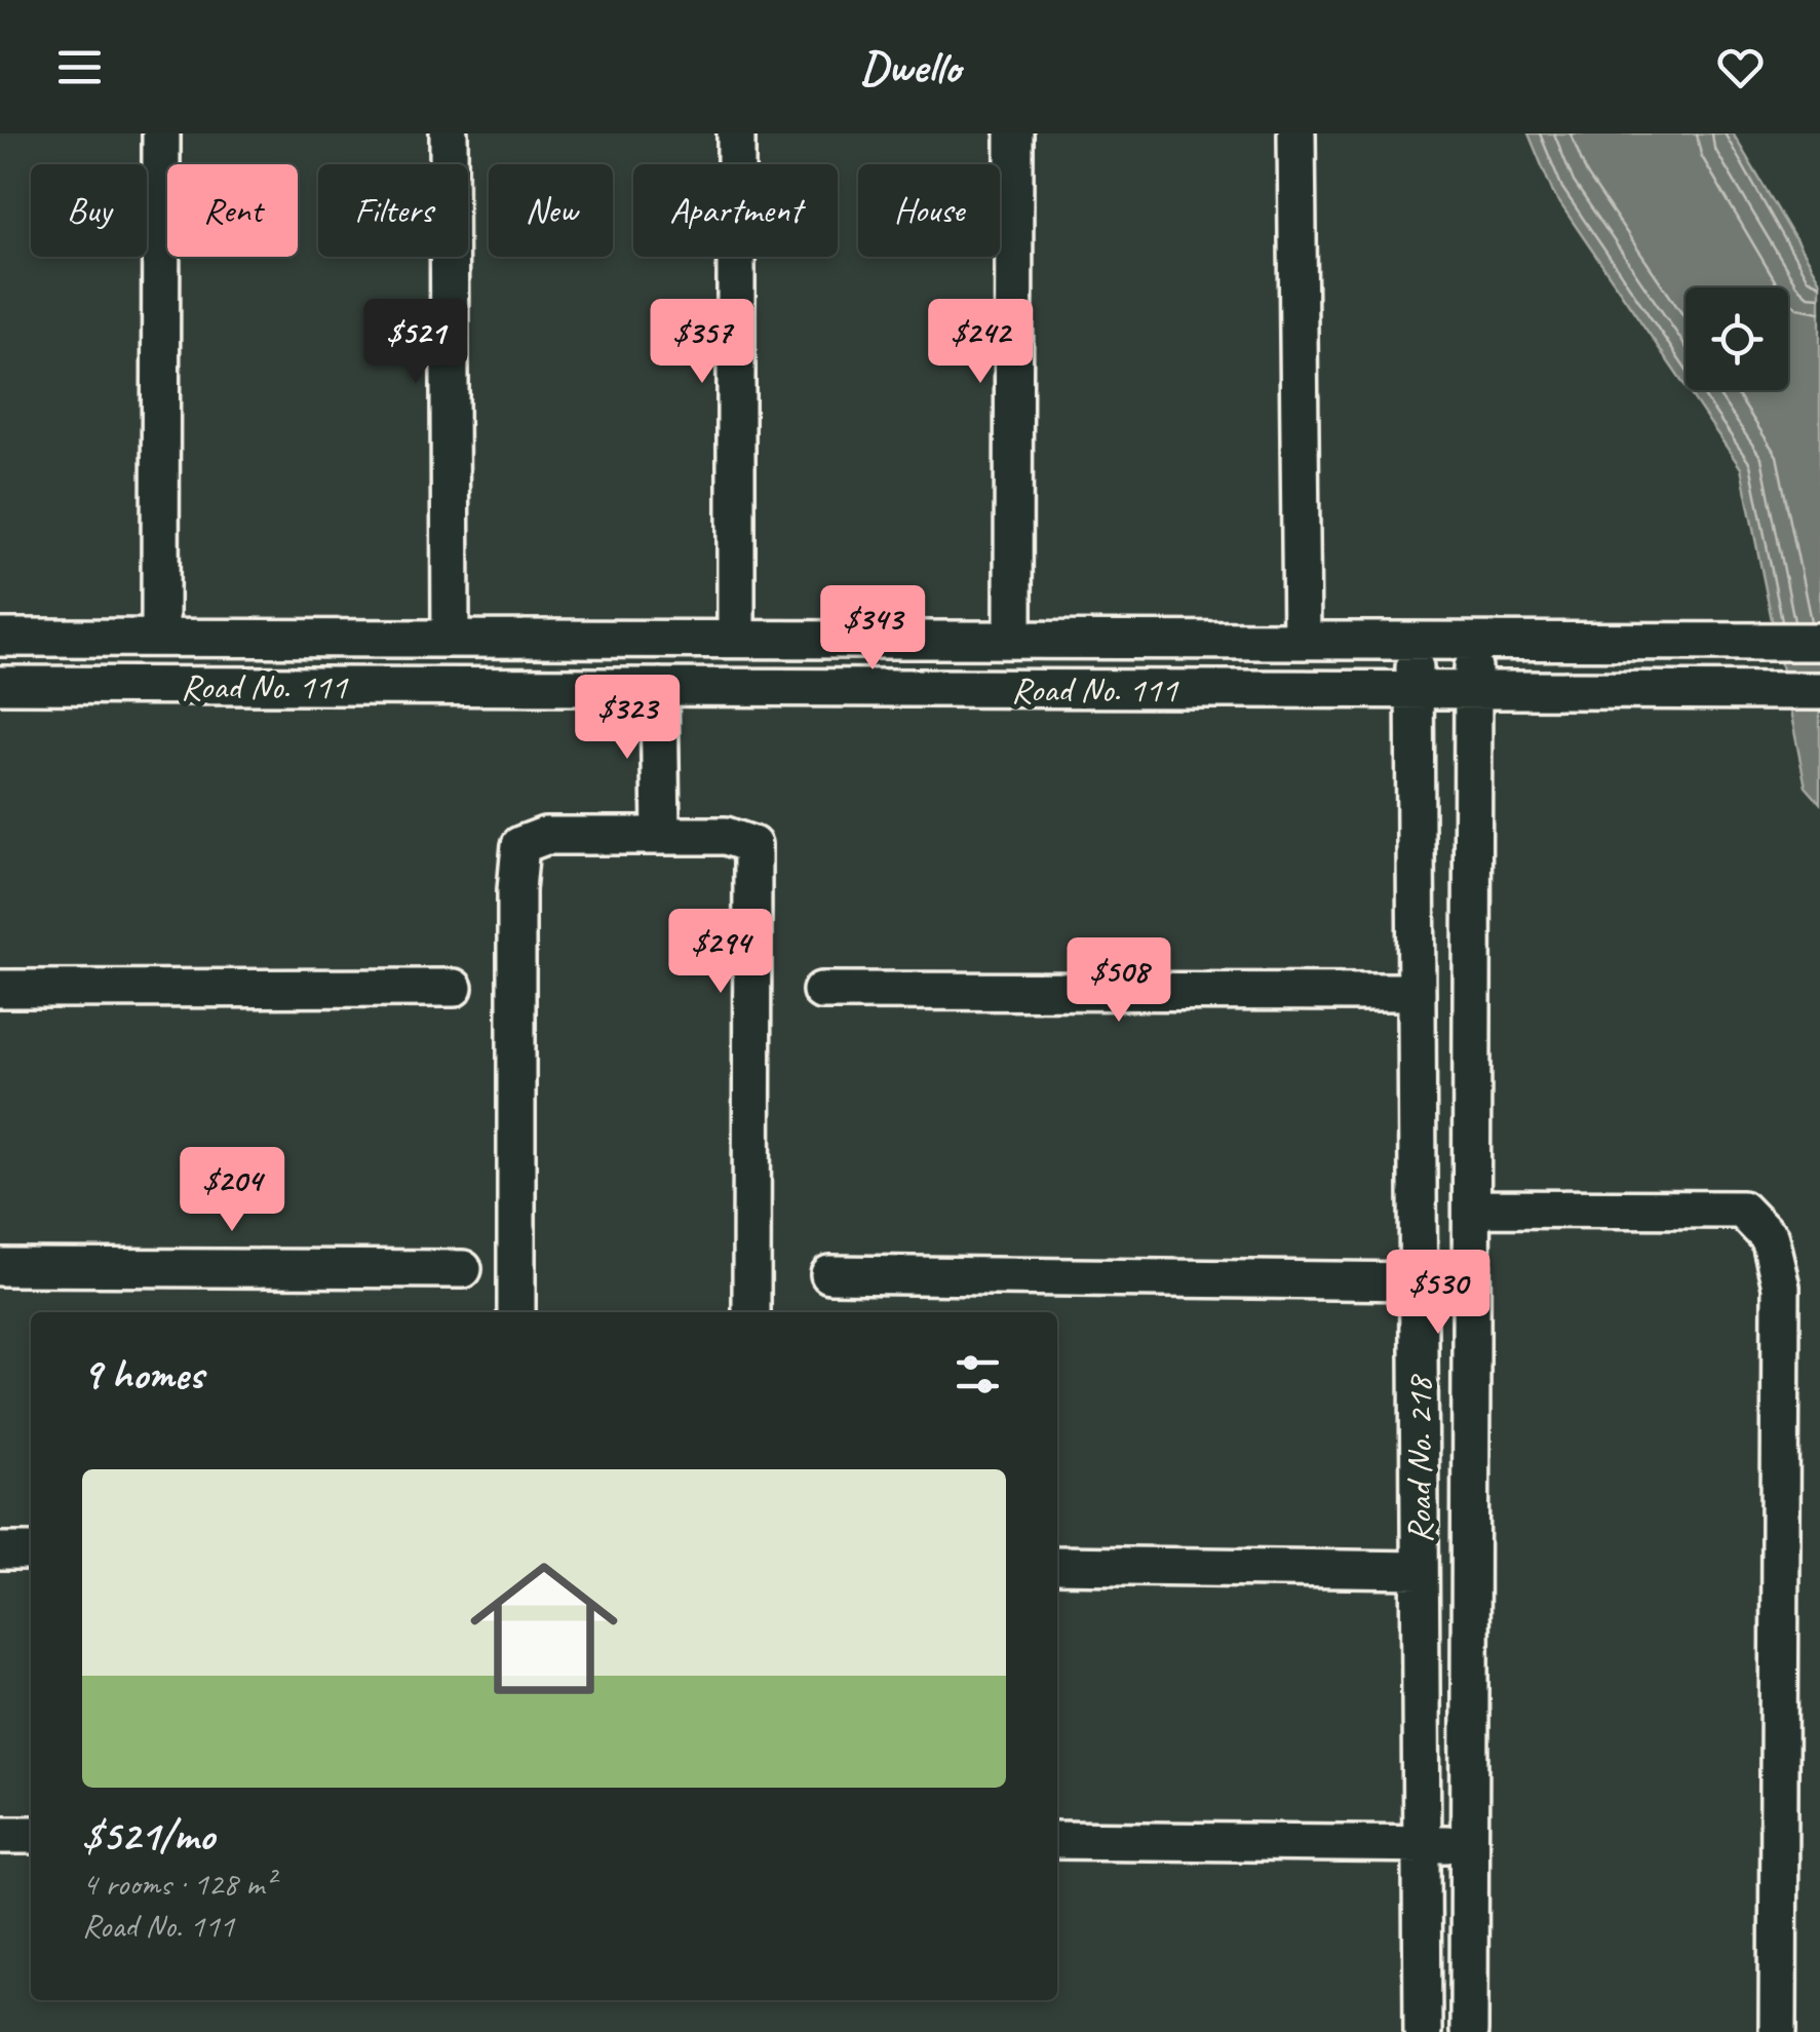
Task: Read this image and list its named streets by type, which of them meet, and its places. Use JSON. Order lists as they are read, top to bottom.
{
  "streets": {
    "street": ["Road No. 111", "Road No. 218"]
  },
  "crossings": [
    ["Road No. 111", "Road No. 218"]
  ],
  "page": {
    "header": "Dwello",
    "chip": [
      "Buy",
      "Rent",
      "Filters",
      "New",
      "Apartment",
      "House"
    ],
    "price": [
      "$521",
      "$357",
      "$242",
      "$343",
      "$323",
      "$294",
      "$508",
      "$204",
      "$530"
    ],
    "heading": "9 homes",
    "list": [
      {
        "name": "$521/mo",
        "note": "4 rooms · 128 m² · Road No. 111"
      }
    ]
  }
}
